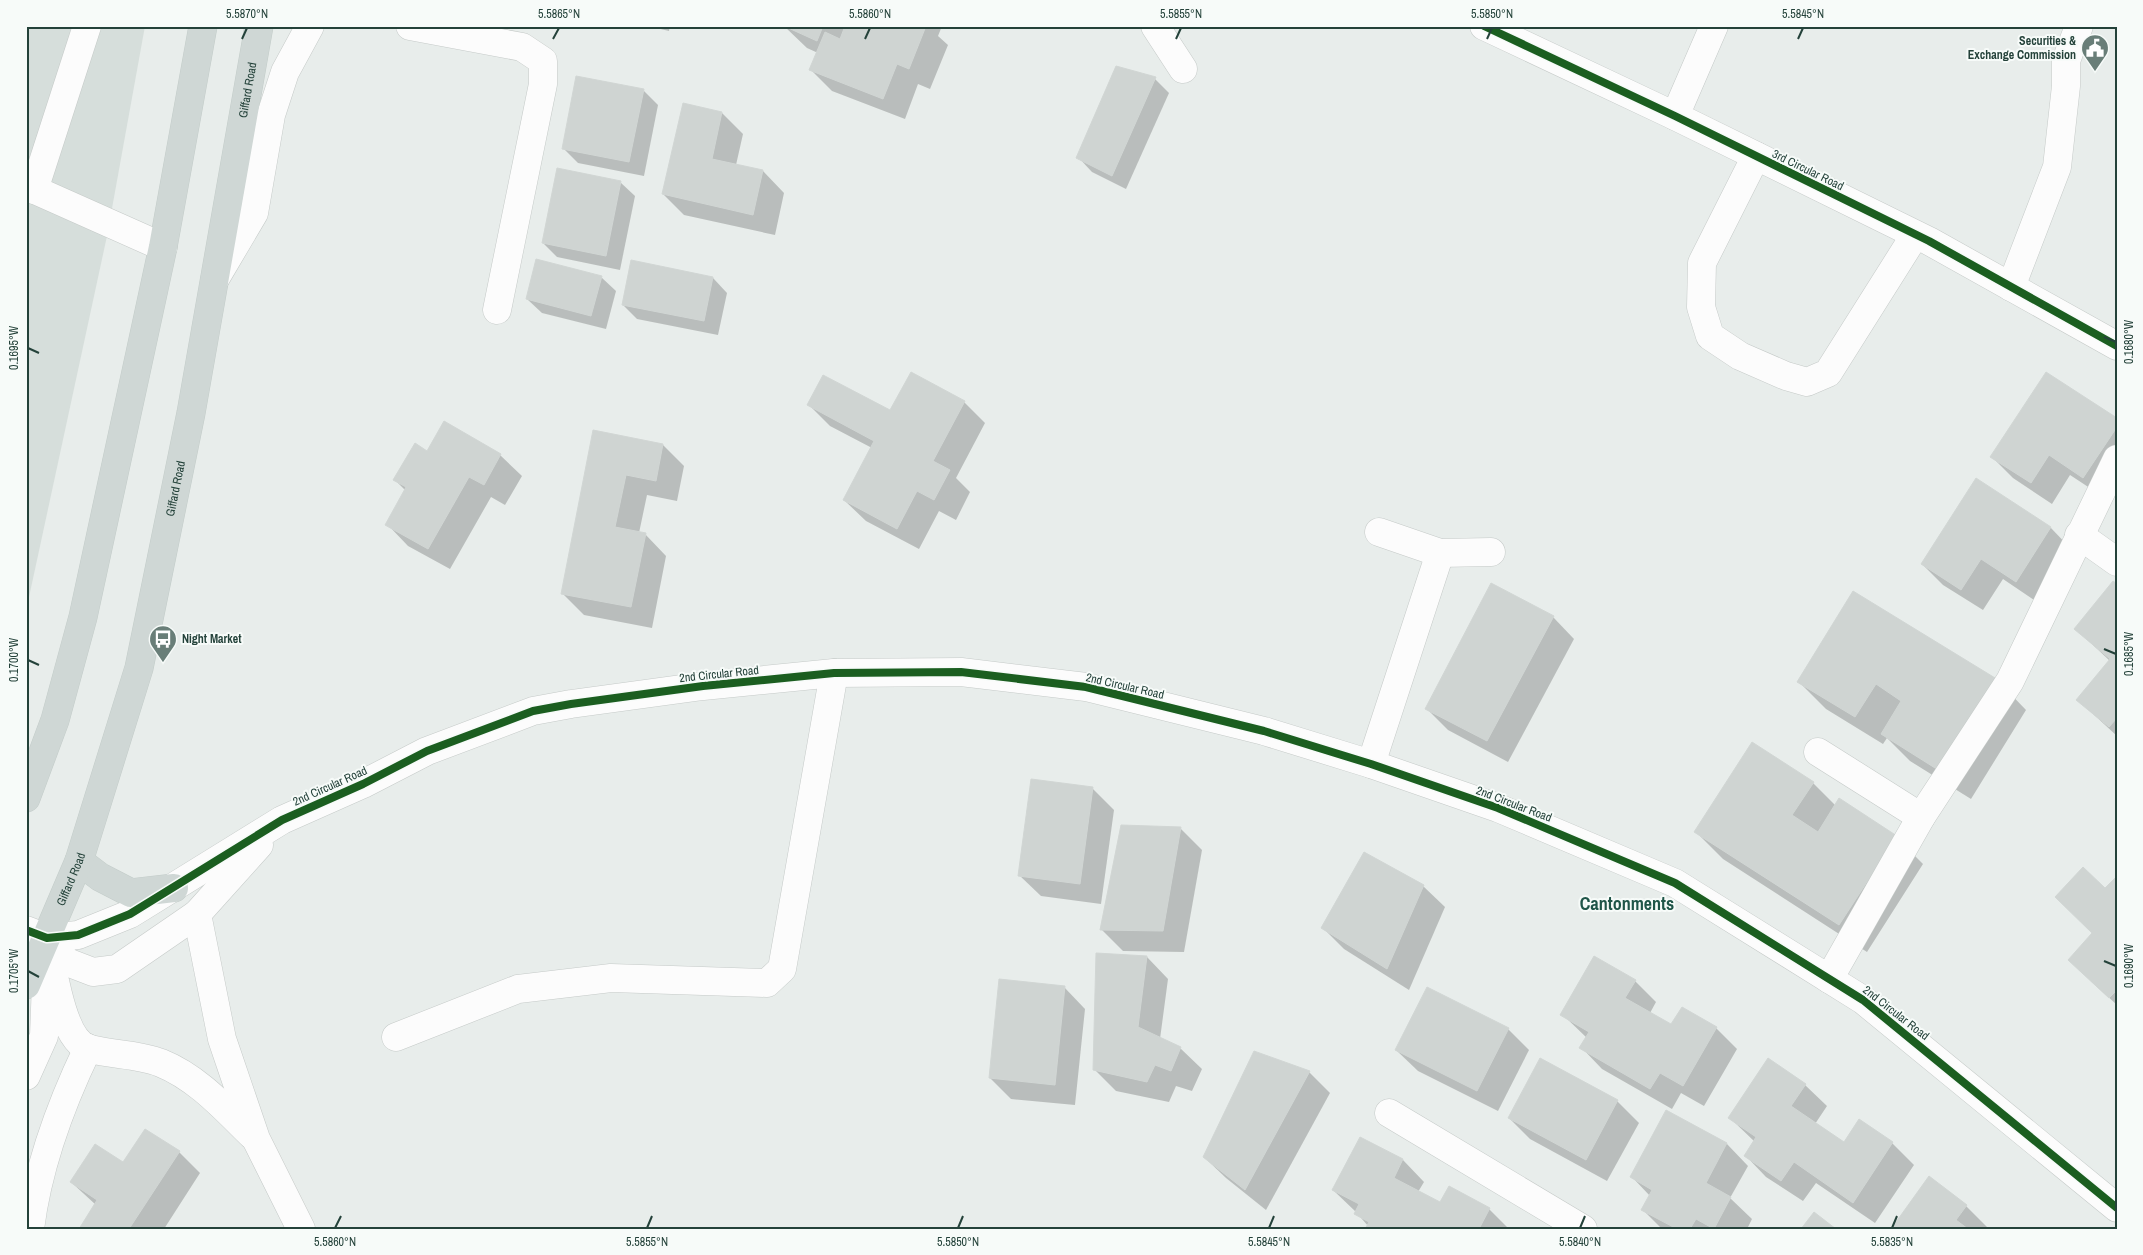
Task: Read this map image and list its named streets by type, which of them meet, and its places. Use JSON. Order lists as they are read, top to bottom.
{
  "streets": {
    "main road": ["Giffard Road"],
    "street": ["3rd Circular Road", "2nd Circular Road"]
  },
  "crossings": [
    ["Giffard Road", "2nd Circular Road"]
  ],
  "districts": ["Cantonments"],
  "places": {
    "public building": ["Securities & Exchange Commission"],
    "bus stop": ["Night Market"]
  },
  "coordinates": [
    "5.5870°N",
    "5.5865°N",
    "5.5860°N",
    "5.5855°N",
    "5.5850°N",
    "5.5845°N",
    "0.1680°W",
    "0.1695°W",
    "0.1685°W",
    "0.1700°W",
    "0.1690°W",
    "0.1705°W",
    "5.5840°N",
    "5.5835°N"
  ]
}
